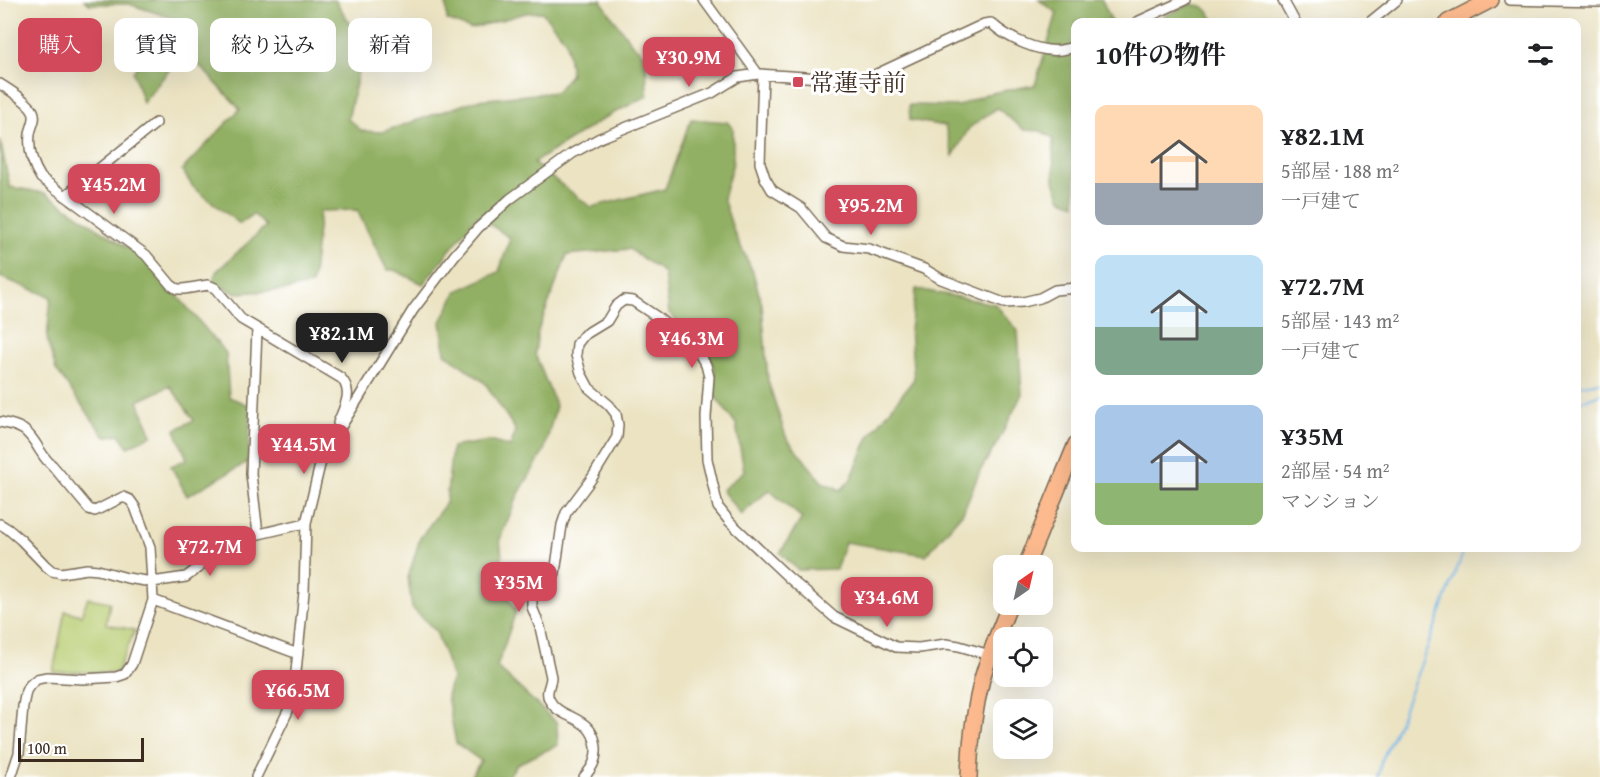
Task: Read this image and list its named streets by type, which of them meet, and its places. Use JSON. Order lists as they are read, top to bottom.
{
  "places": {
    "transit": ["常蓮寺前"]
  },
  "scale_bar": "100 m",
  "north": "top right",
  "page": {
    "chip": [
      "購入",
      "賃貸",
      "絞り込み",
      "新着"
    ],
    "heading": "10件の物件",
    "price": [
      "¥30.9M",
      "¥45.2M",
      "¥95.2M",
      "¥82.1M",
      "¥46.3M",
      "¥44.5M",
      "¥72.7M",
      "¥35M",
      "¥34.6M",
      "¥66.5M"
    ],
    "list": [
      {
        "name": "¥82.1M",
        "note": "5部屋 · 188 m² · 一戸建て"
      },
      {
        "name": "¥72.7M",
        "note": "5部屋 · 143 m² · 一戸建て"
      },
      {
        "name": "¥35M",
        "note": "2部屋 · 54 m² · マンション"
      }
    ],
    "scale": "100 m"
  }
}
